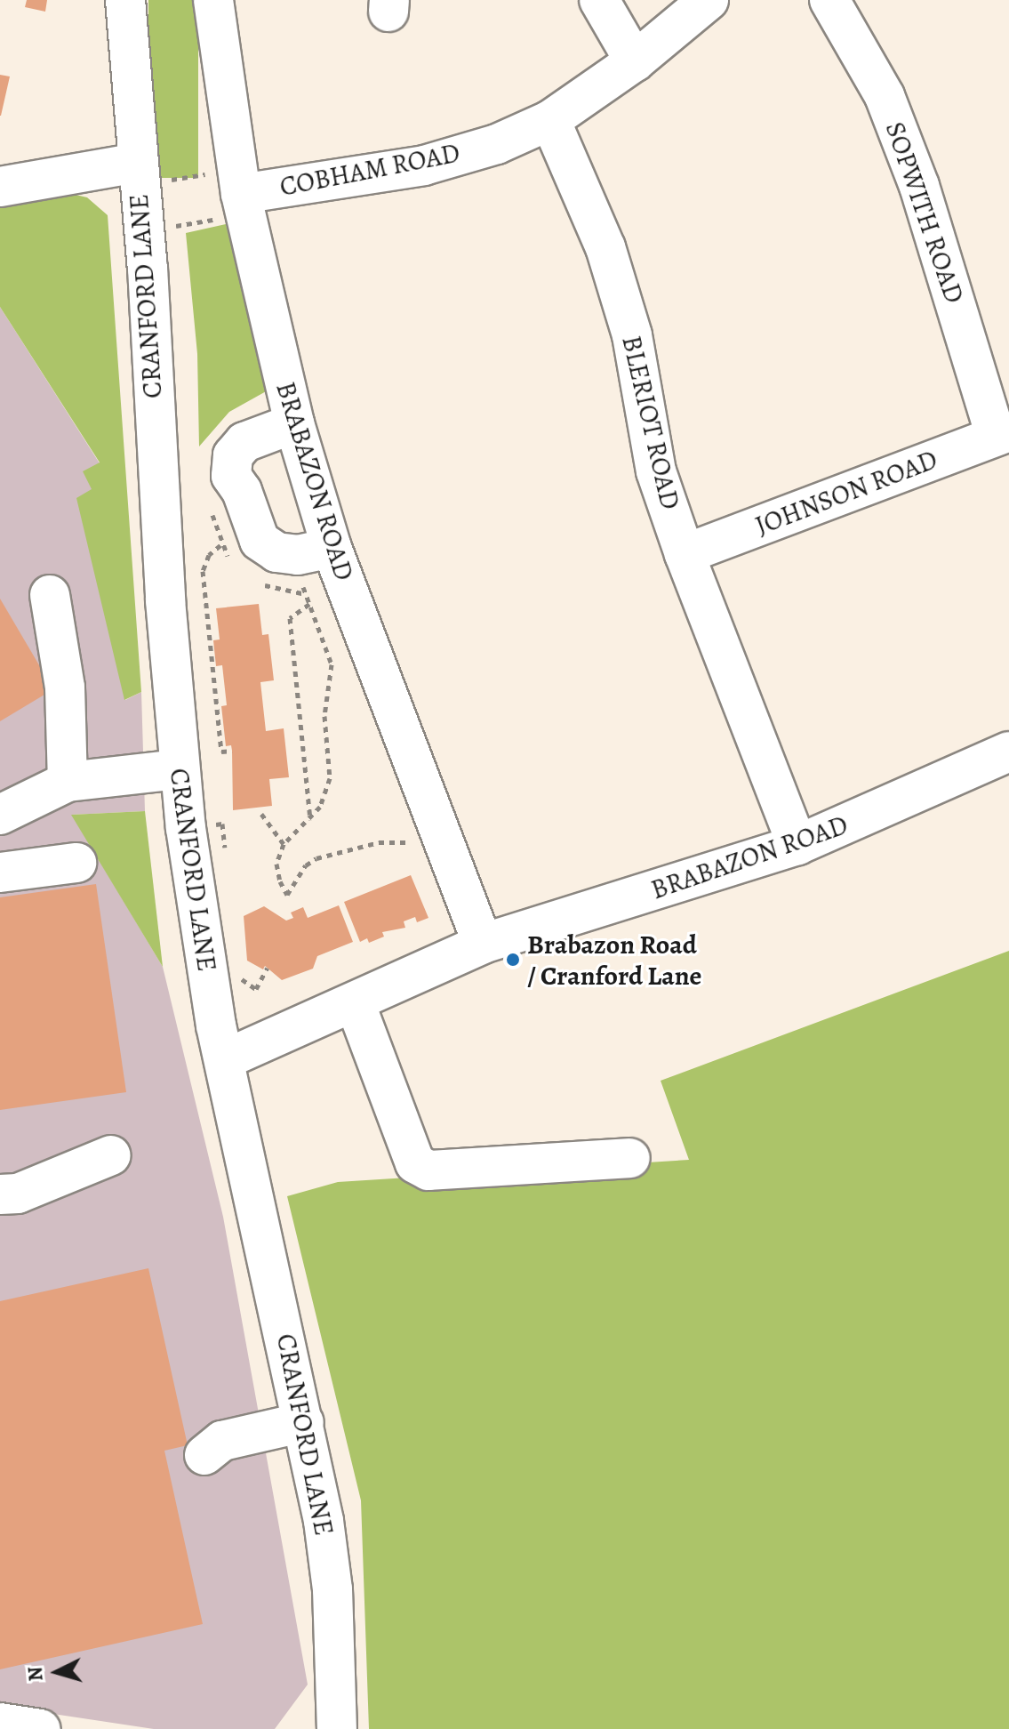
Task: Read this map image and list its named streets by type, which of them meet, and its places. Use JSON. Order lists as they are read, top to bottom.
{
  "streets": {
    "street": [
      "COBHAM ROAD",
      "SOPWITH ROAD",
      "CRANFORD LANE",
      "BLERIOT ROAD",
      "BRABAZON ROAD",
      "JOHNSON ROAD"
    ]
  },
  "crossings": [
    ["COBHAM ROAD", "BLERIOT ROAD"],
    ["COBHAM ROAD", "BRABAZON ROAD"],
    ["SOPWITH ROAD", "JOHNSON ROAD"],
    ["CRANFORD LANE", "BRABAZON ROAD"],
    ["BLERIOT ROAD", "BRABAZON ROAD"],
    ["BLERIOT ROAD", "JOHNSON ROAD"]
  ],
  "places": ["Brabazon Road / Cranford Lane"],
  "north": "left"
}
